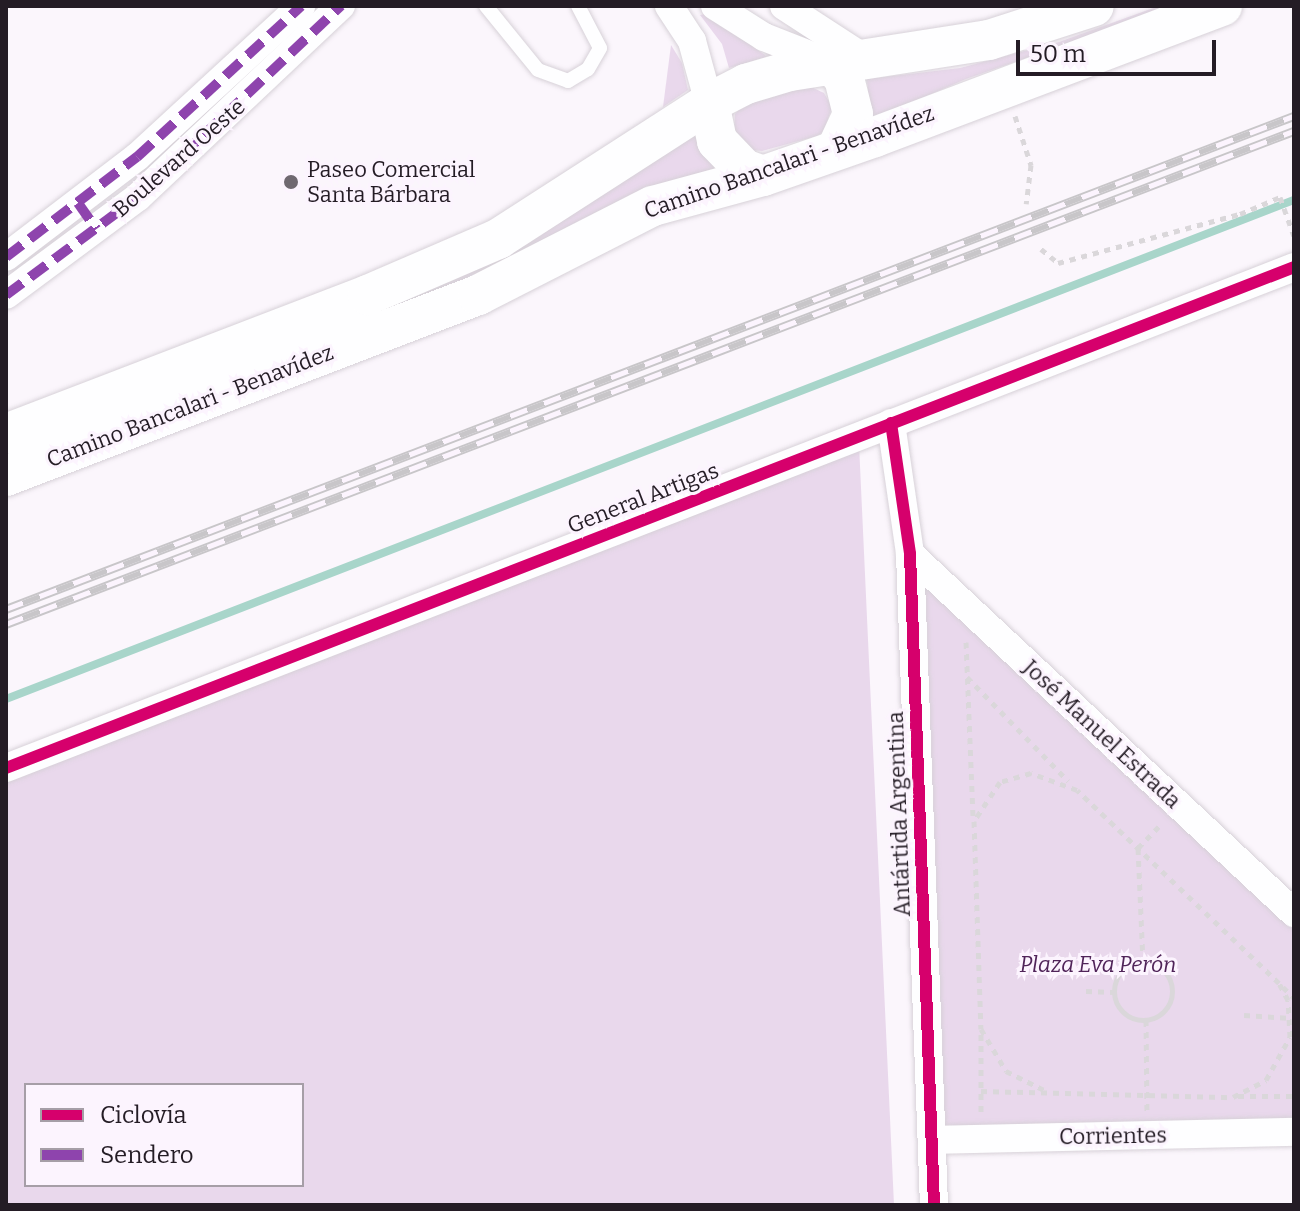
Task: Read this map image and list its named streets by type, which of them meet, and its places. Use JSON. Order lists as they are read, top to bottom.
{
  "streets": {
    "main road": ["Camino Bancalari - Benavídez"],
    "street": [
      "Boulevard Oeste",
      "General Artigas",
      "José Manuel Estrada",
      "Antártida Argentina",
      "Corrientes"
    ]
  },
  "crossings": [
    ["General Artigas", "Antártida Argentina"],
    ["José Manuel Estrada", "Antártida Argentina"],
    ["Antártida Argentina", "Corrientes"]
  ],
  "parks": ["Plaza Eva Perón"],
  "places": ["Paseo Comercial Santa Bárbara"],
  "legend": ["Ciclovía", "Sendero"],
  "scale_bar": "50 m"
}
